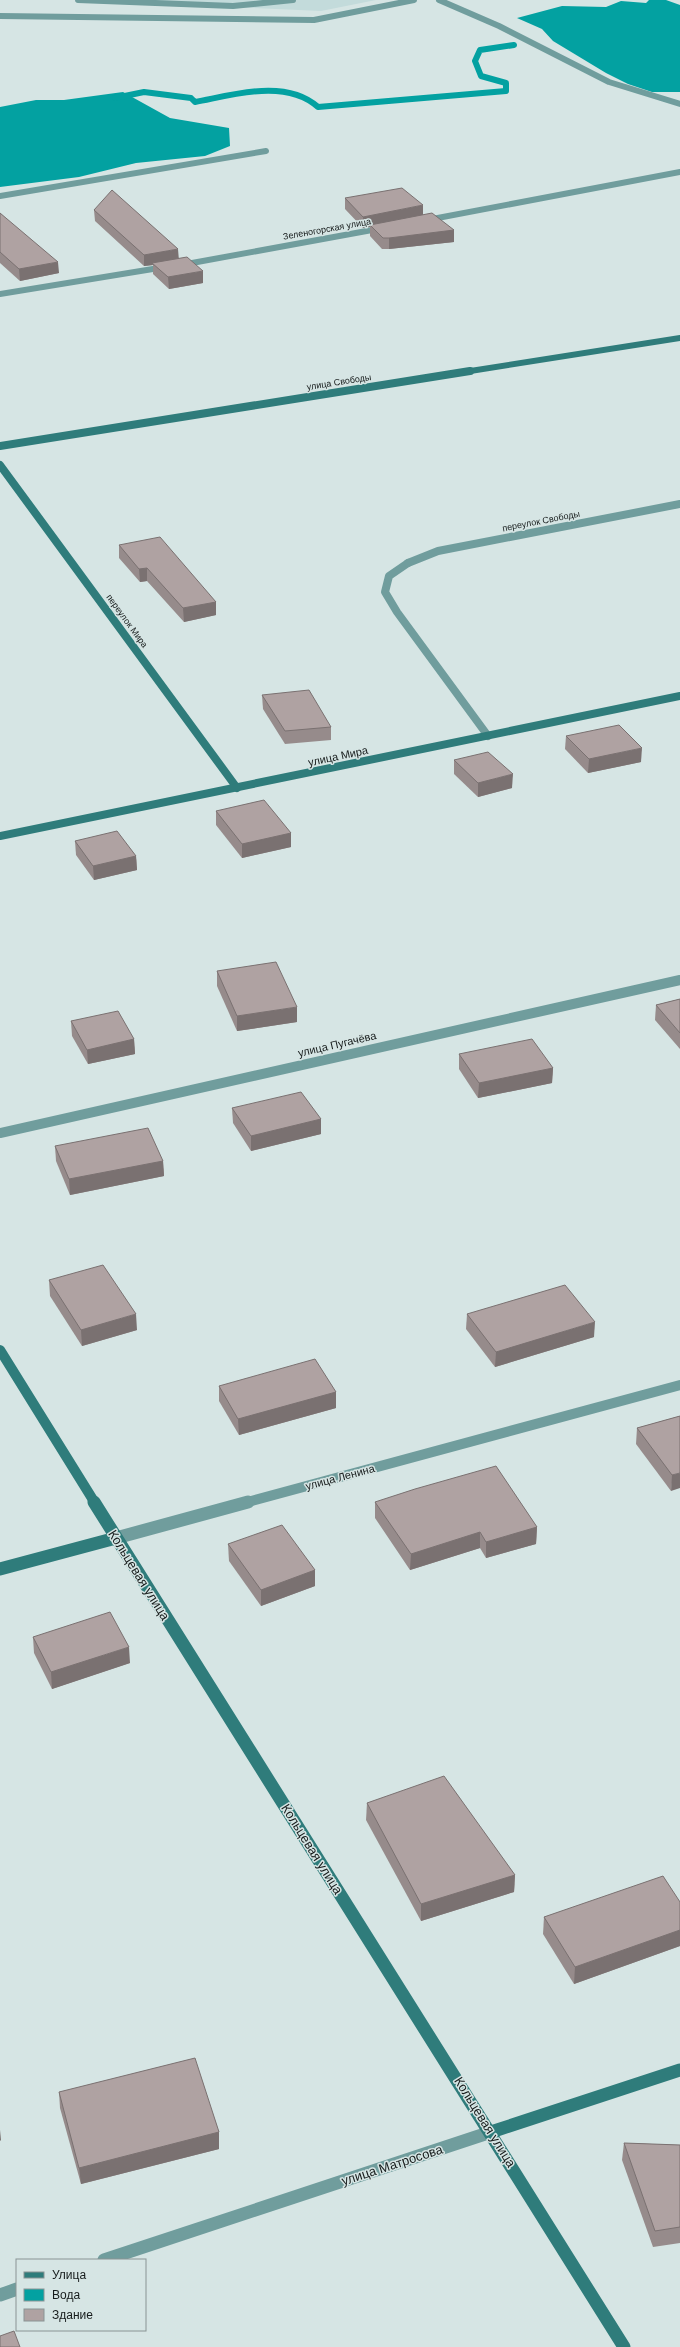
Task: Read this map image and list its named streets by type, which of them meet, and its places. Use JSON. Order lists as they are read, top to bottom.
{
  "streets": {
    "street": [
      "Зеленогорская улица",
      "улица Свободы",
      "переулок Свободы",
      "переулок Мира",
      "улица Мира",
      "улица Пугачёва",
      "улица Ленина",
      "Кольцевая улица",
      "улица Матросова"
    ]
  },
  "crossings": [
    ["переулок Свободы", "улица Мира"],
    ["переулок Мира", "улица Мира"],
    ["улица Ленина", "Кольцевая улица"],
    ["Кольцевая улица", "улица Матросова"]
  ],
  "legend": ["Улица", "Вода", "Здание"]
}
